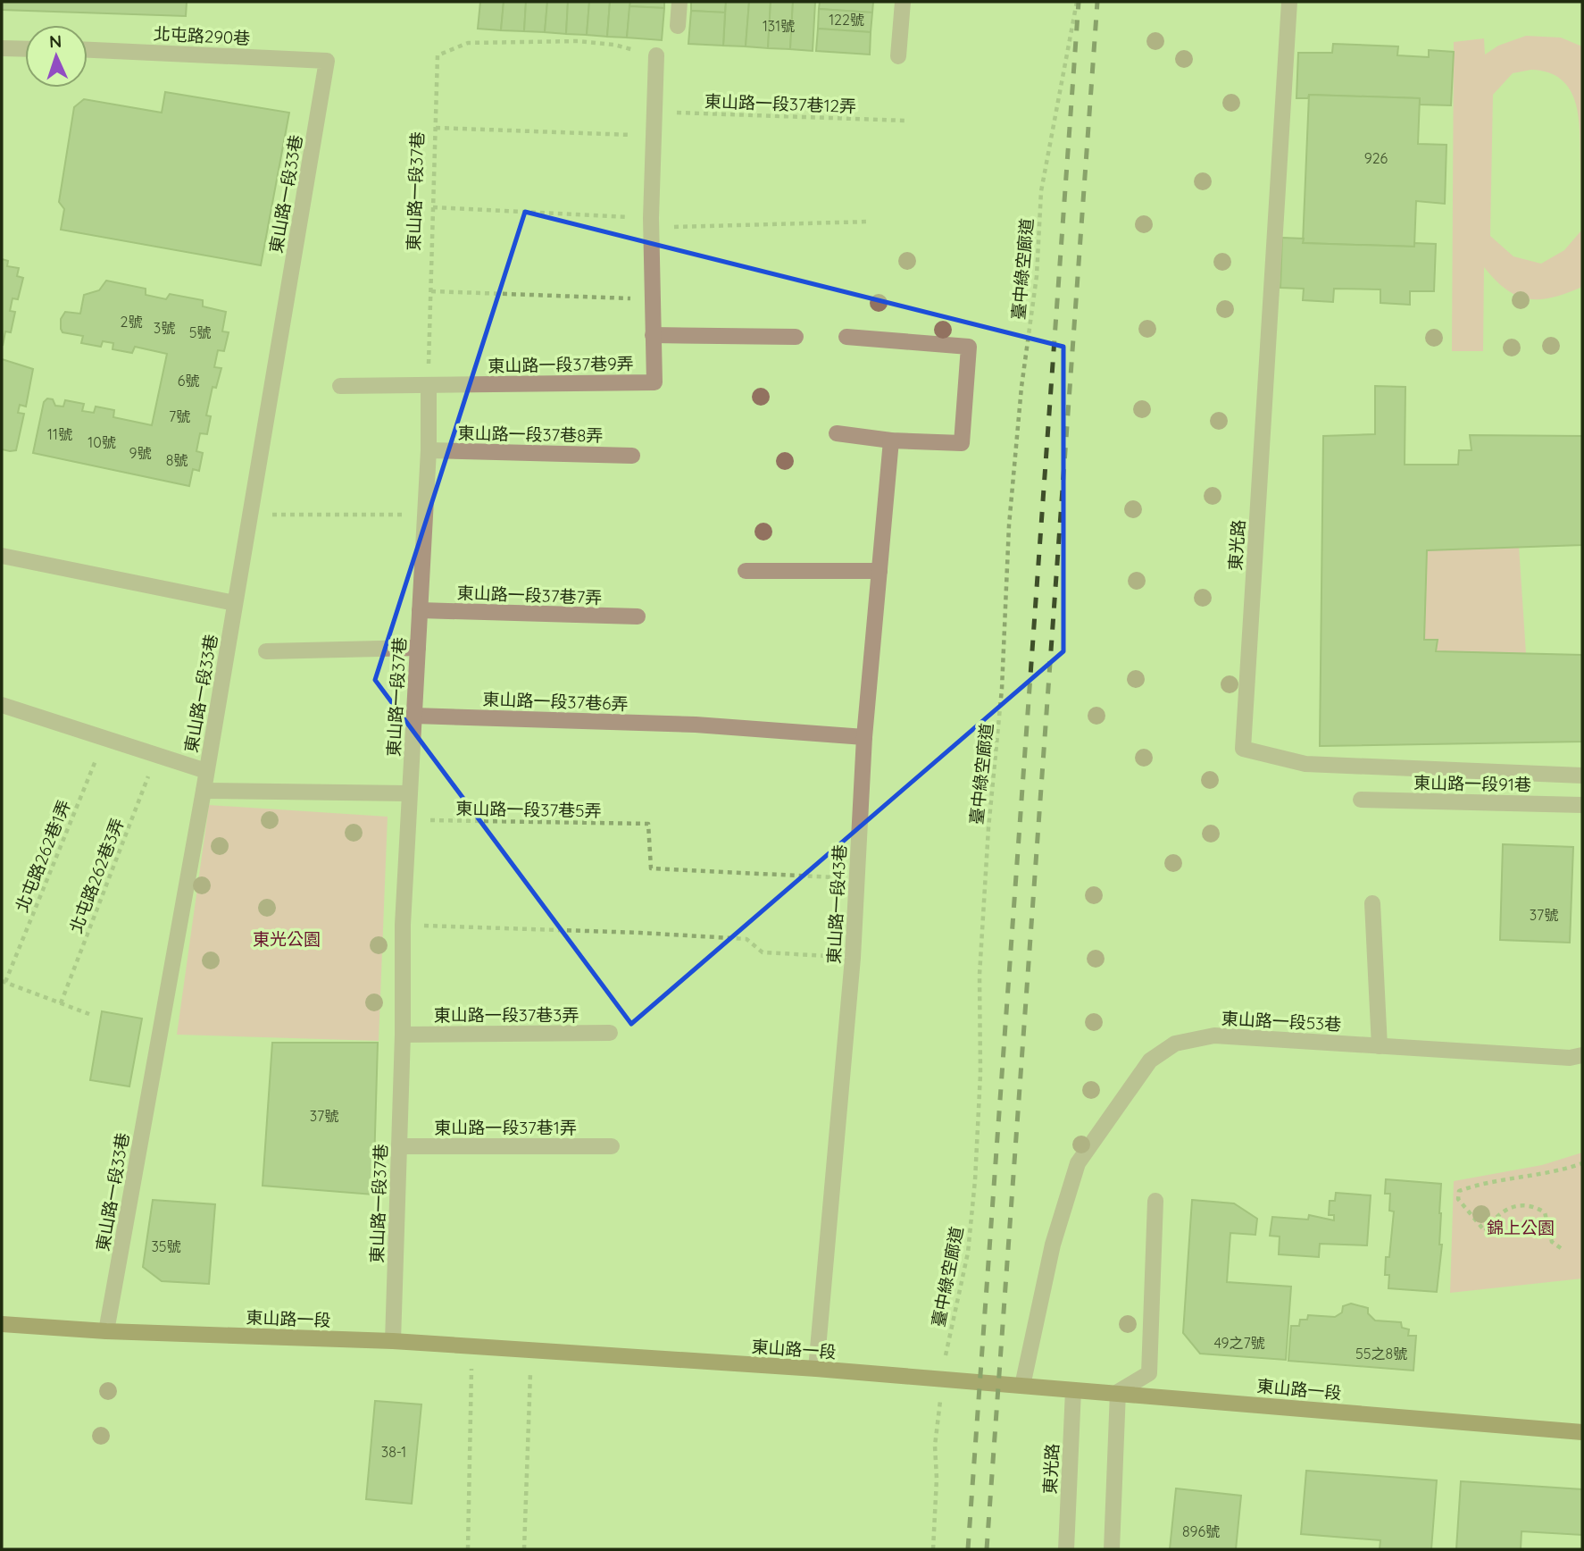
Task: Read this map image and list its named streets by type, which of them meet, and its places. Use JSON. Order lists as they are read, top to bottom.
{
  "streets": {
    "main road": ["東山路一段"],
    "street": [
      "北屯路290巷",
      "東山路一段37巷",
      "東山路一段33巷",
      "東山路一段37巷9弄",
      "東山路一段37巷8弄",
      "東光路",
      "東山路一段37巷7弄",
      "東山路一段37巷6弄",
      "東山路一段91巷",
      "東山路一段43巷",
      "東山路一段37巷3弄",
      "東山路一段53巷",
      "東山路一段37巷1弄"
    ],
    "path": [
      "東山路一段37巷12弄",
      "臺中綠空廊道",
      "東山路一段37巷5弄",
      "北屯路262巷1弄",
      "北屯路262巷3弄"
    ]
  },
  "crossings": [
    ["北屯路290巷", "東山路一段33巷"],
    ["東山路一段37巷", "東山路一段37巷9弄"],
    ["東山路一段37巷", "東山路一段37巷8弄"],
    ["東山路一段37巷", "東山路一段37巷7弄"],
    ["東山路一段37巷", "東山路一段37巷6弄"],
    ["東山路一段37巷", "東山路一段37巷5弄"],
    ["東山路一段37巷", "東山路一段37巷3弄"],
    ["東山路一段37巷", "東山路一段37巷1弄"],
    ["東山路一段37巷", "東山路一段"],
    ["東山路一段33巷", "東山路一段"],
    ["臺中綠空廊道", "東山路一段"],
    ["東光路", "東山路一段"],
    ["東山路一段37巷6弄", "東山路一段43巷"],
    ["東山路一段37巷5弄", "東山路一段43巷"],
    ["東山路一段43巷", "東山路一段"],
    ["東山路一段53巷", "東山路一段"]
  ],
  "parks": ["東光公園", "錦上公園"],
  "house_numbers": [
    "122號",
    "131號",
    "926",
    "2號",
    "3號",
    "5號",
    "6號",
    "7號",
    "11號",
    "10號",
    "9號",
    "8號",
    "37號",
    "37號",
    "35號",
    "49之7號",
    "55之8號",
    "38-1",
    "896號"
  ],
  "north": "top"
}
